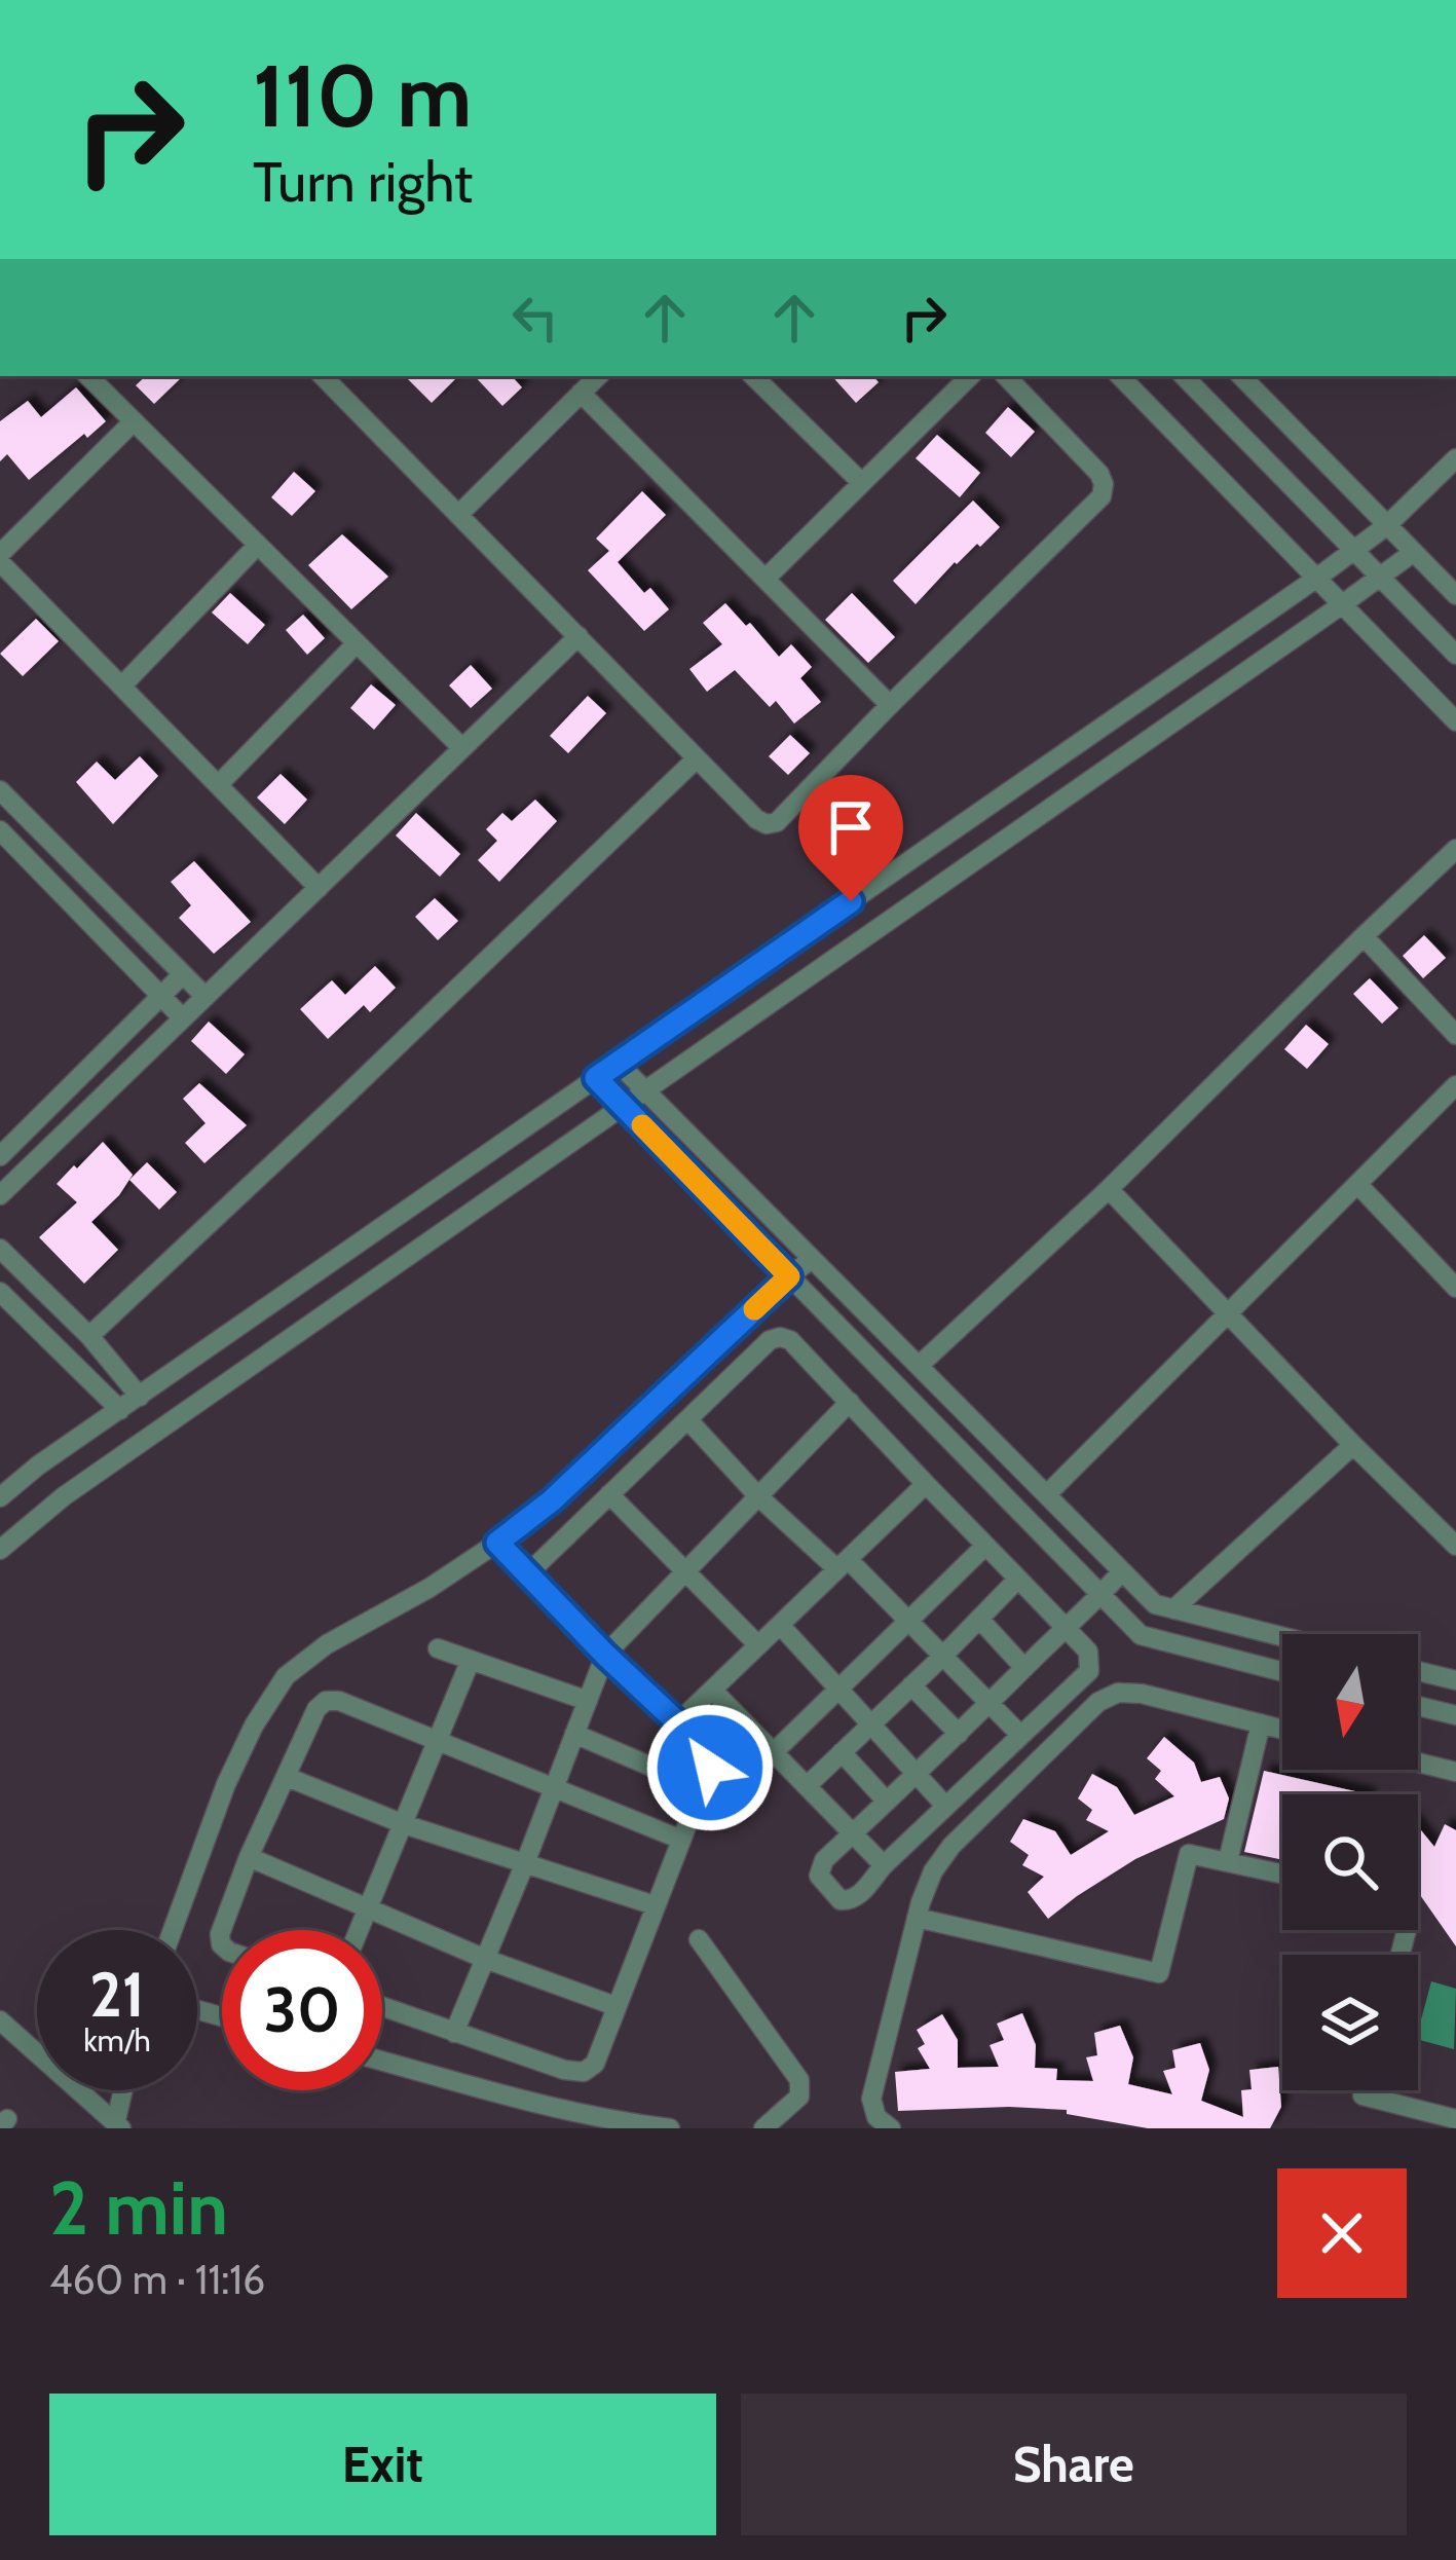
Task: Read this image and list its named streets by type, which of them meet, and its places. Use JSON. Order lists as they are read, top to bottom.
{
  "north": "bottom",
  "page": {
    "turn": ["110 m", "Turn right"],
    "speed": "21 km/h",
    "limit": "30",
    "heading": ["2 min", "460 m · 11:16"],
    "buttons": ["Exit", "Share"]
  }
}
